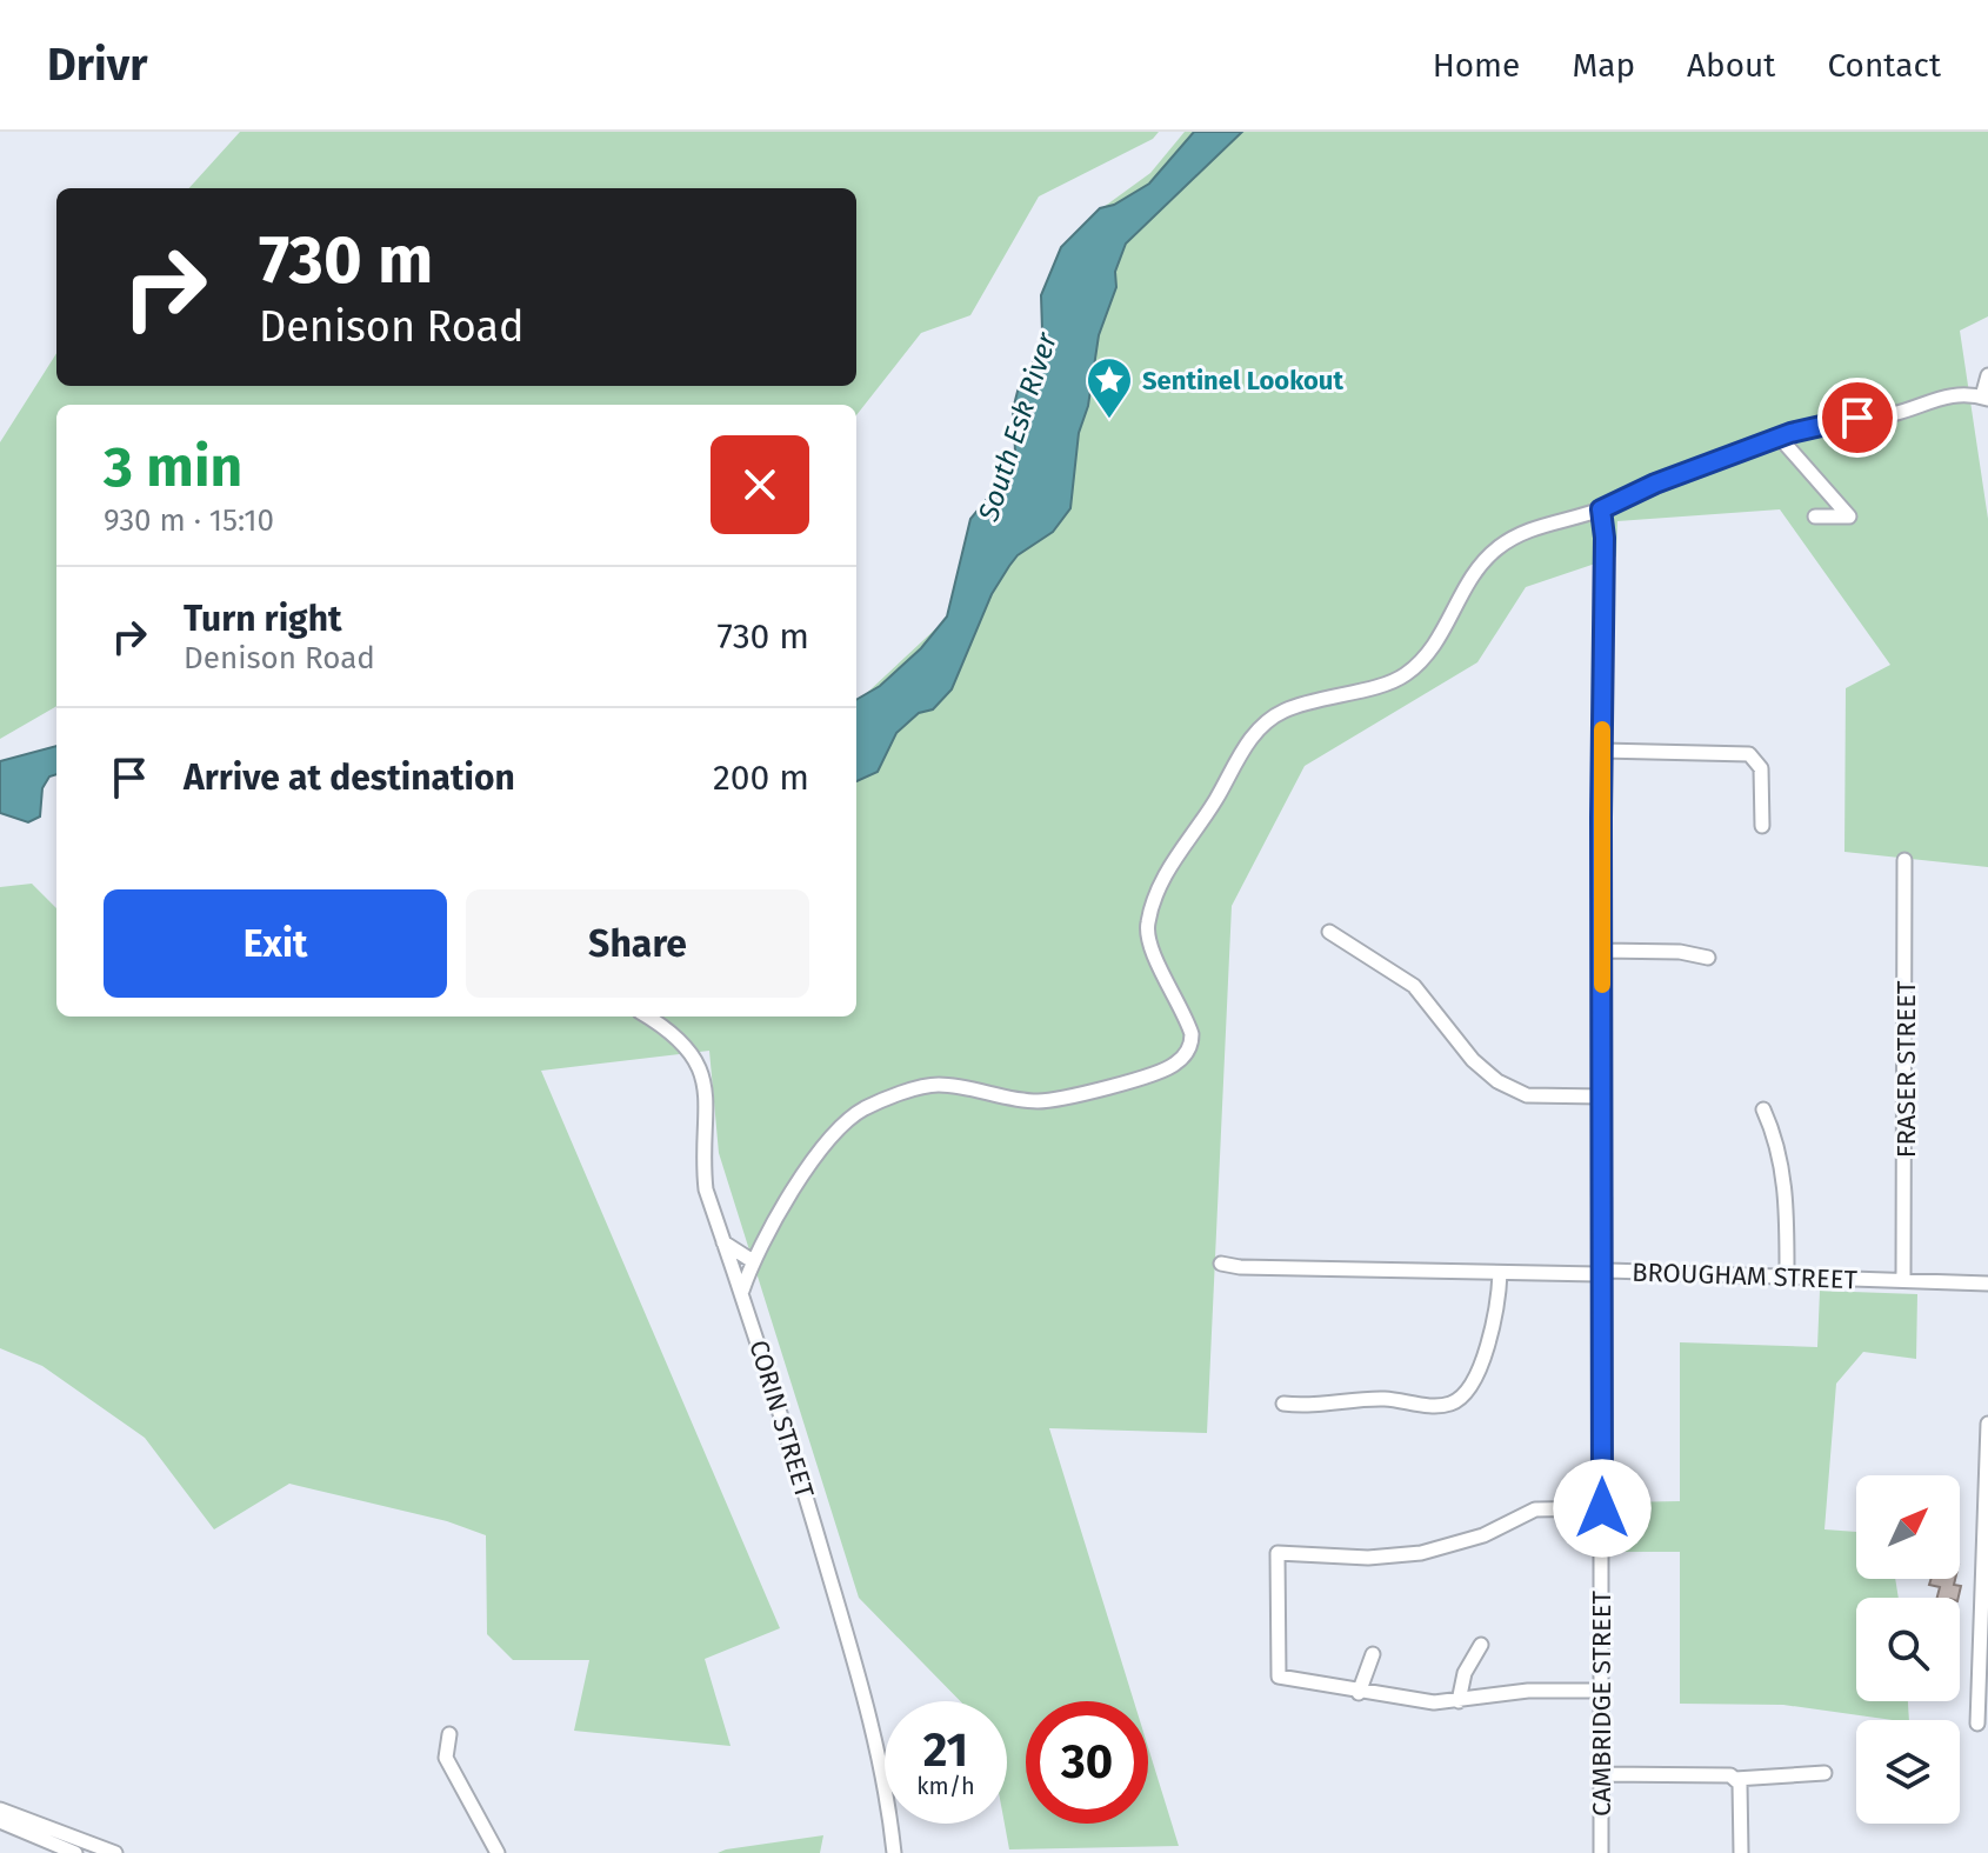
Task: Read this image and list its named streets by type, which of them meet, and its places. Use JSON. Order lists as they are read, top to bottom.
{
  "streets": {
    "street": [
      "FRASER STREET",
      "BROUGHAM STREET",
      "CORIN STREET",
      "CAMBRIDGE STREET"
    ]
  },
  "crossings": [
    ["FRASER STREET", "BROUGHAM STREET"],
    ["BROUGHAM STREET", "CAMBRIDGE STREET"]
  ],
  "water": ["South Esk River"],
  "places": {
    "place": ["Sentinel Lookout"]
  },
  "north": "top right",
  "page": {
    "header": "Drivr",
    "nav": [
      "Home",
      "Map",
      "About",
      "Contact"
    ],
    "turn": ["730 m", "Denison Road"],
    "heading": ["3 min", "930 m · 15:10"],
    "list": [
      {
        "name": "Turn right",
        "note": "Denison Road",
        "value": "730 m"
      },
      {
        "name": "Arrive at destination",
        "value": "200 m"
      }
    ],
    "buttons": ["Exit", "Share"],
    "speed": "21 km/h",
    "limit": "30"
  }
}
